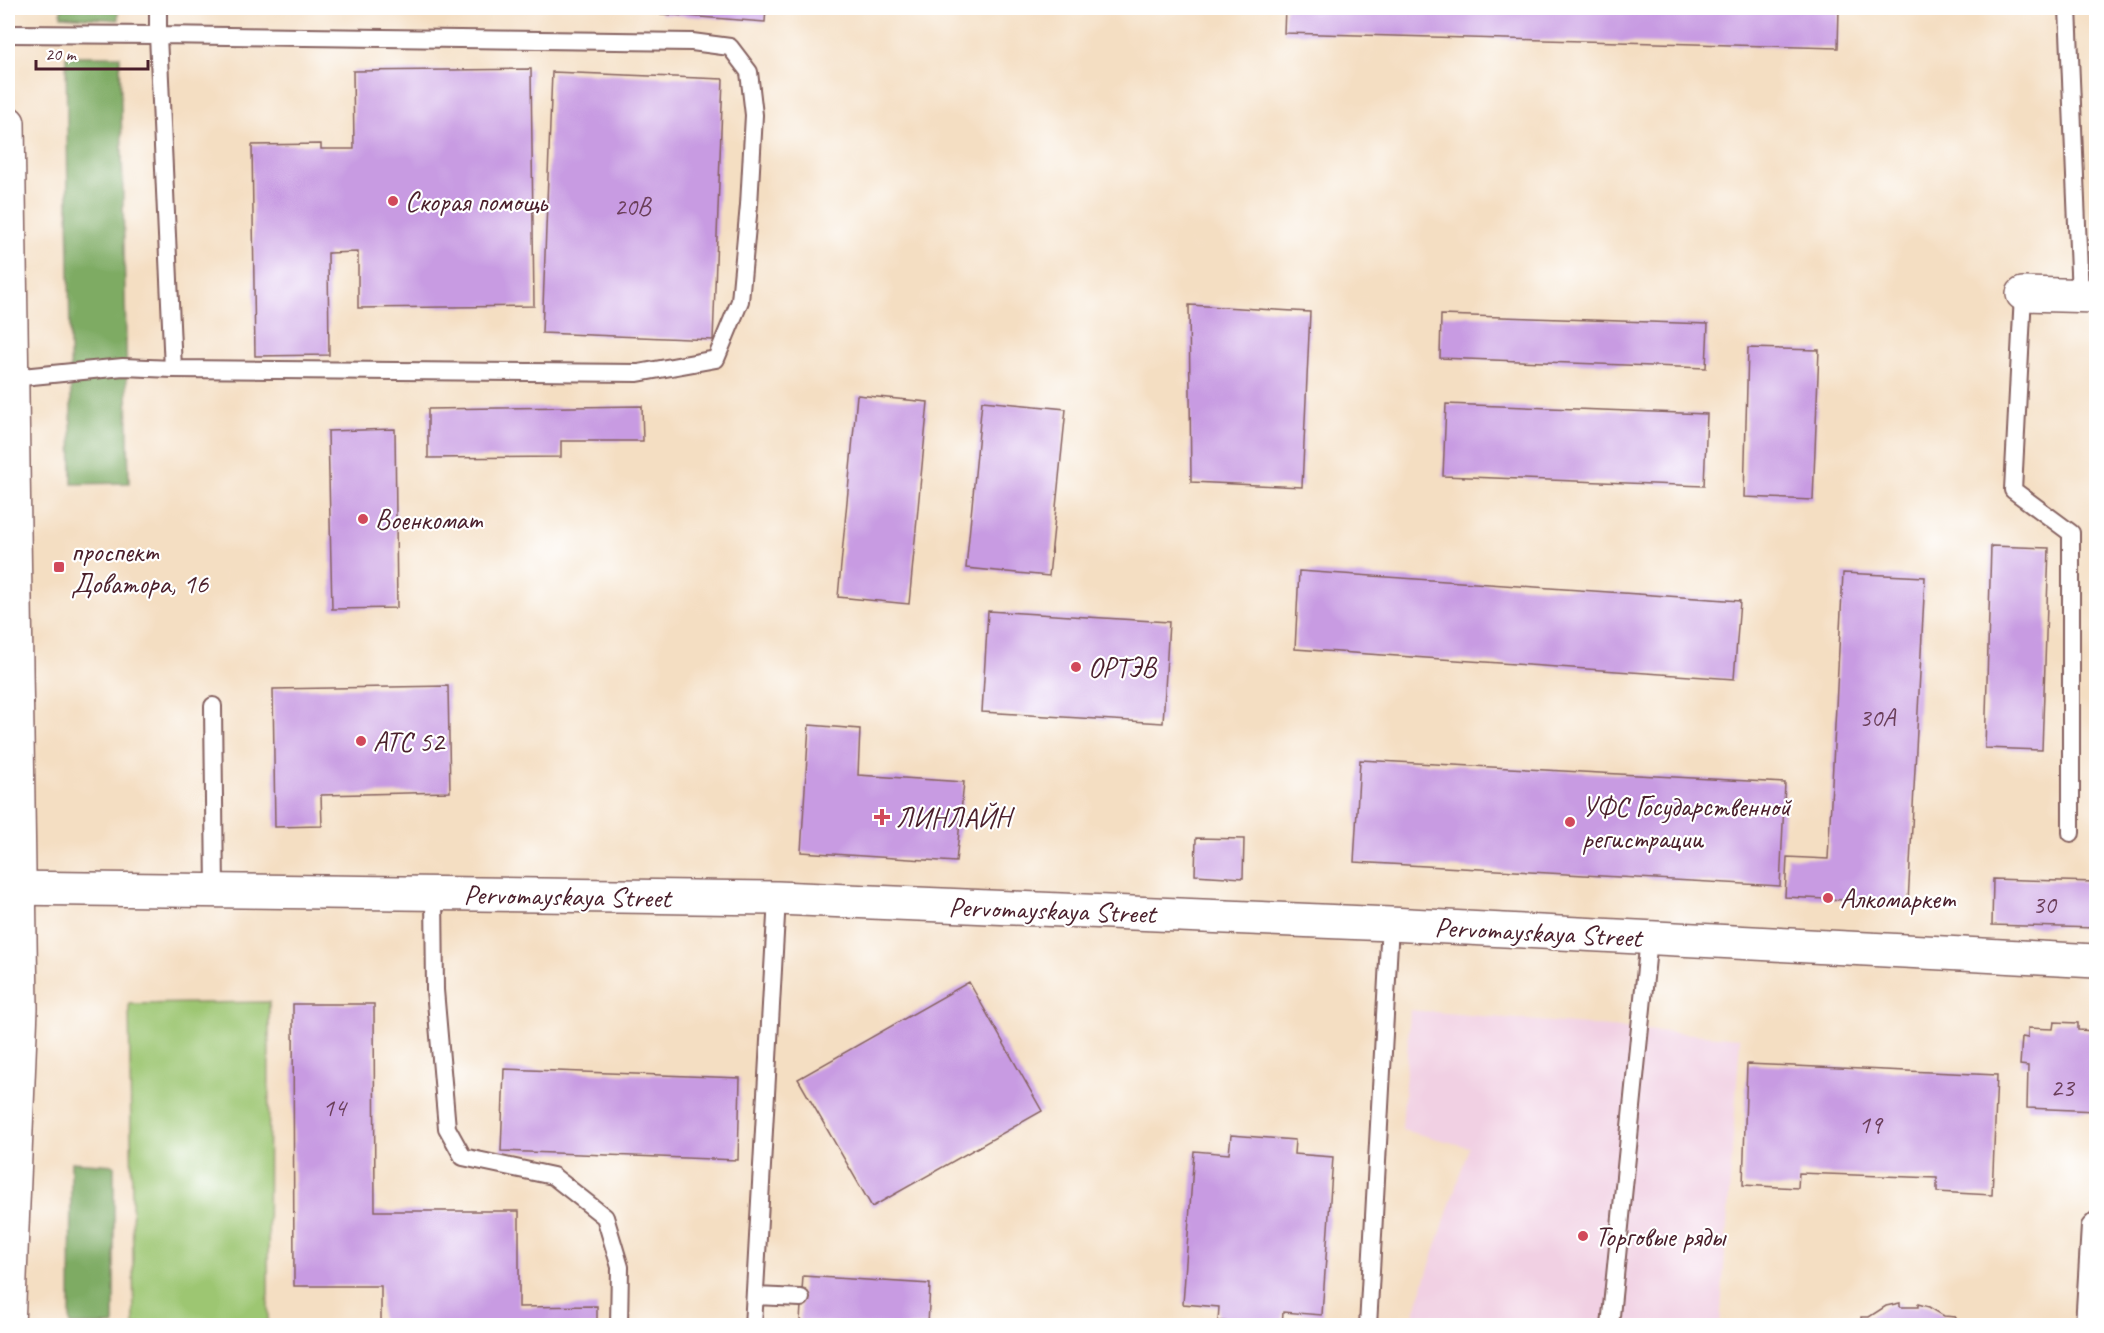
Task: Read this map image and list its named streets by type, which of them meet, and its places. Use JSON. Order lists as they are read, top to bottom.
{
  "streets": {
    "street": ["Pervomayskaya Street"]
  },
  "places": {
    "other": [
      "Скорая помощь",
      "Военкомат",
      "ОРТЭВ",
      "АТС 52",
      "УФС Государственной регистрации",
      "Алкомаркет",
      "Торговые ряды"
    ],
    "transit": ["проспект Доватора, 16"],
    "health": ["ЛИНЛАЙН"]
  },
  "house_numbers": [
    "20В",
    "30А",
    "30",
    "23",
    "14",
    "19"
  ],
  "scale_bar": "20 m"
}
